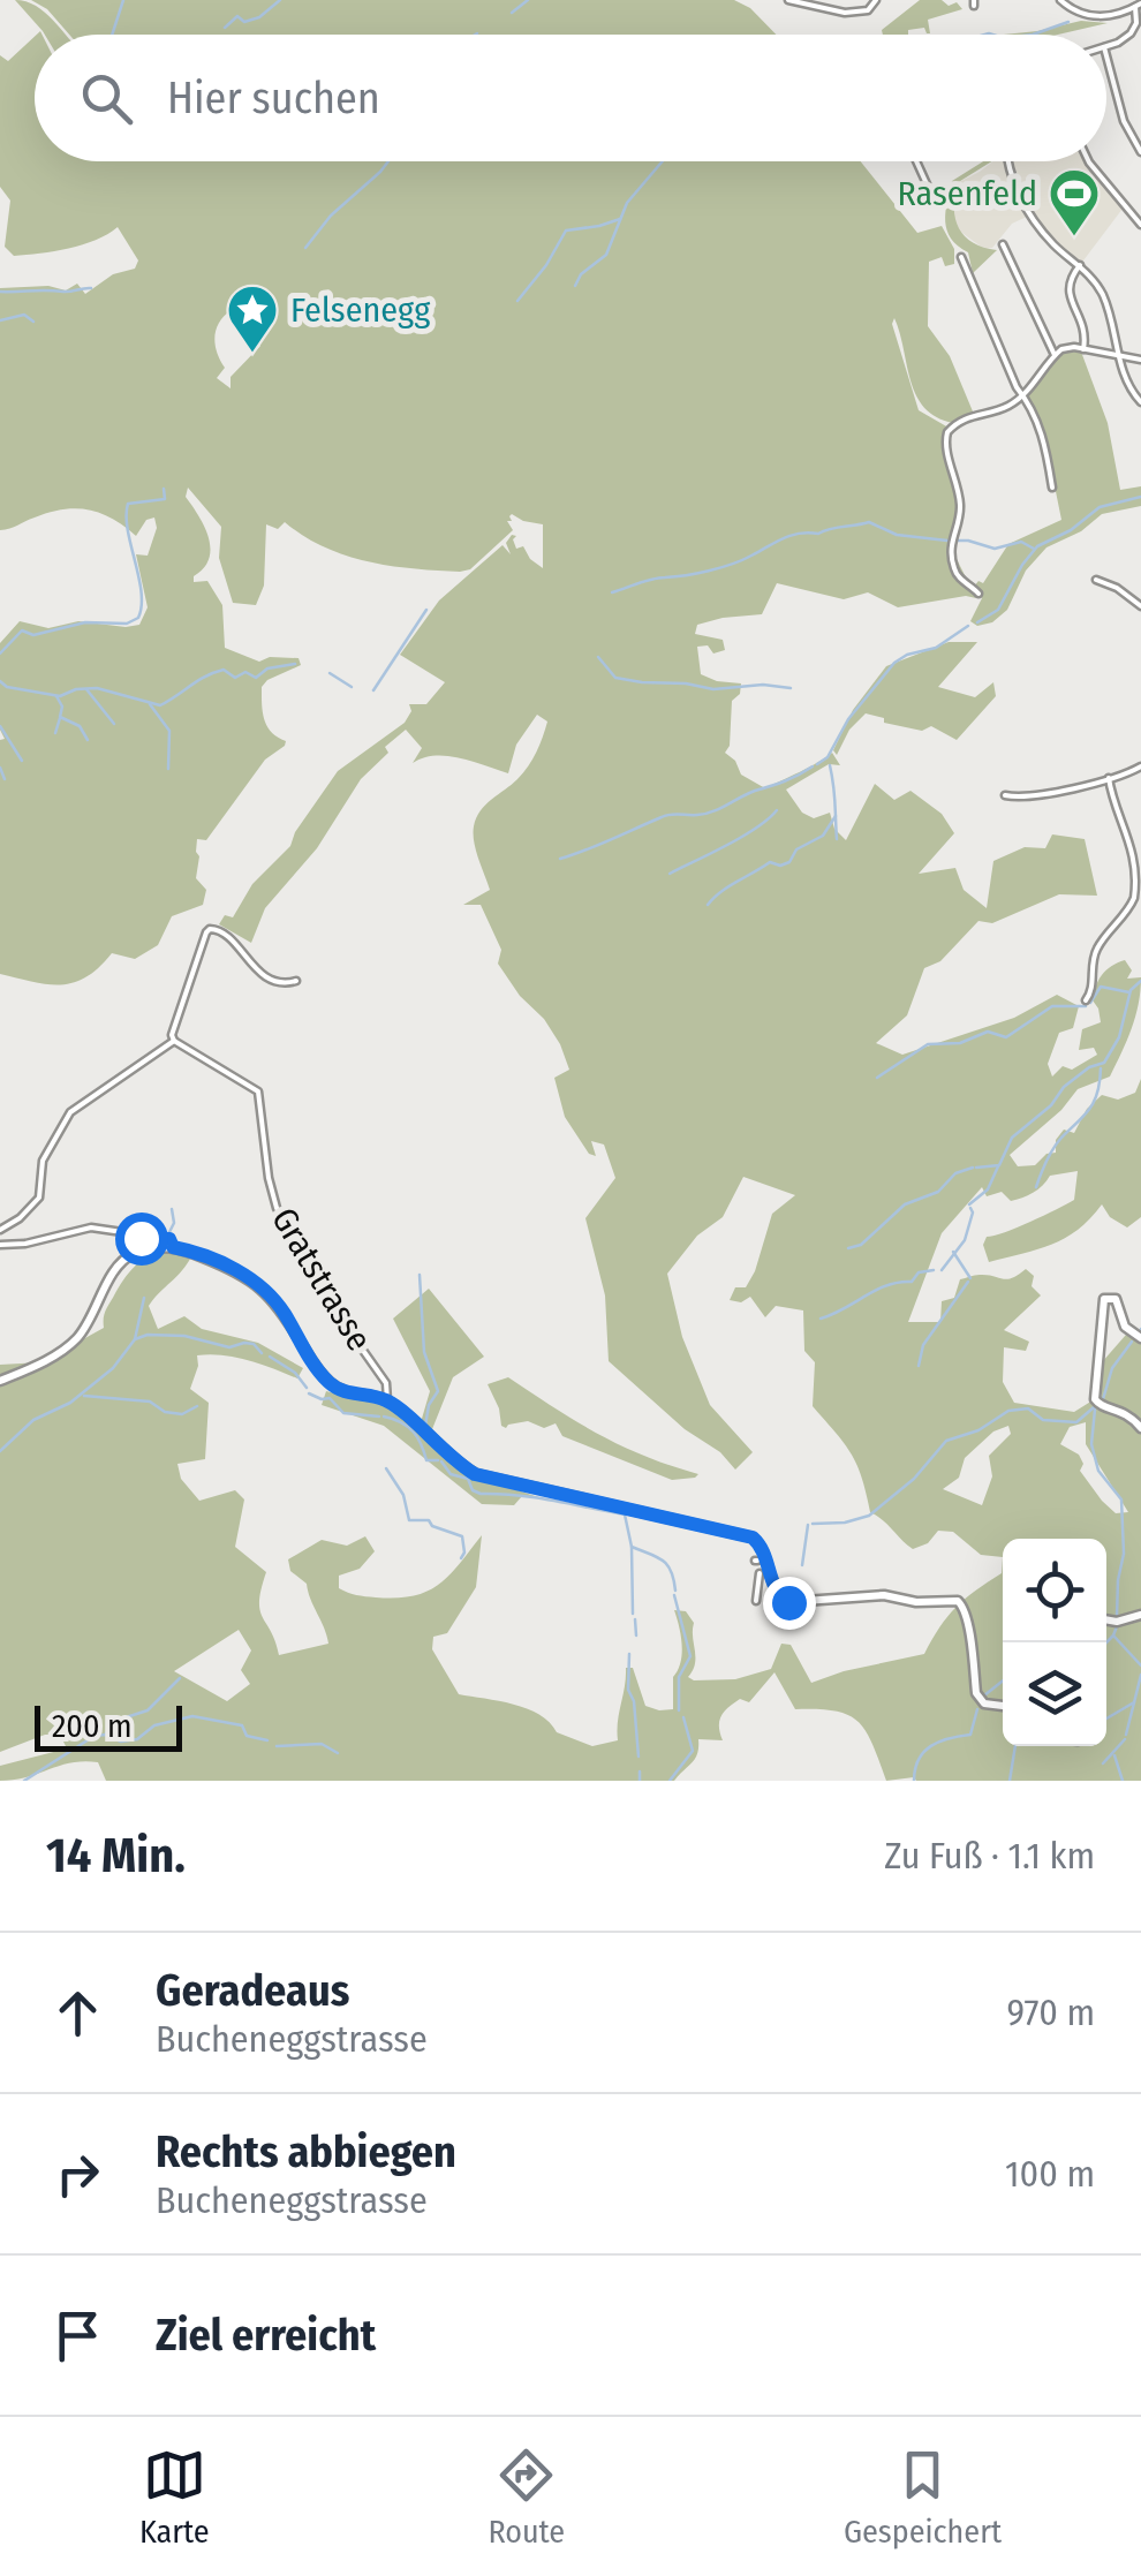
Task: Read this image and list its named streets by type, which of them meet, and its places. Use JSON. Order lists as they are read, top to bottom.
{
  "streets": {
    "street": ["Gratstrasse"]
  },
  "places": {
    "sports": ["Rasenfeld"],
    "place": ["Felsenegg"]
  },
  "scale_bar": "200 m",
  "page": {
    "search": "Hier suchen",
    "scale": "200 m",
    "heading": ["14 Min.", "Zu Fuß · 1.1 km"],
    "list": [
      ["Geradeaus", "Bucheneggstrasse", "970 m"],
      ["Rechts abbiegen", "Bucheneggstrasse", "100 m"],
      "Ziel erreicht"
    ],
    "nav": ["Karte", "Route", "Gespeichert"]
  }
}
